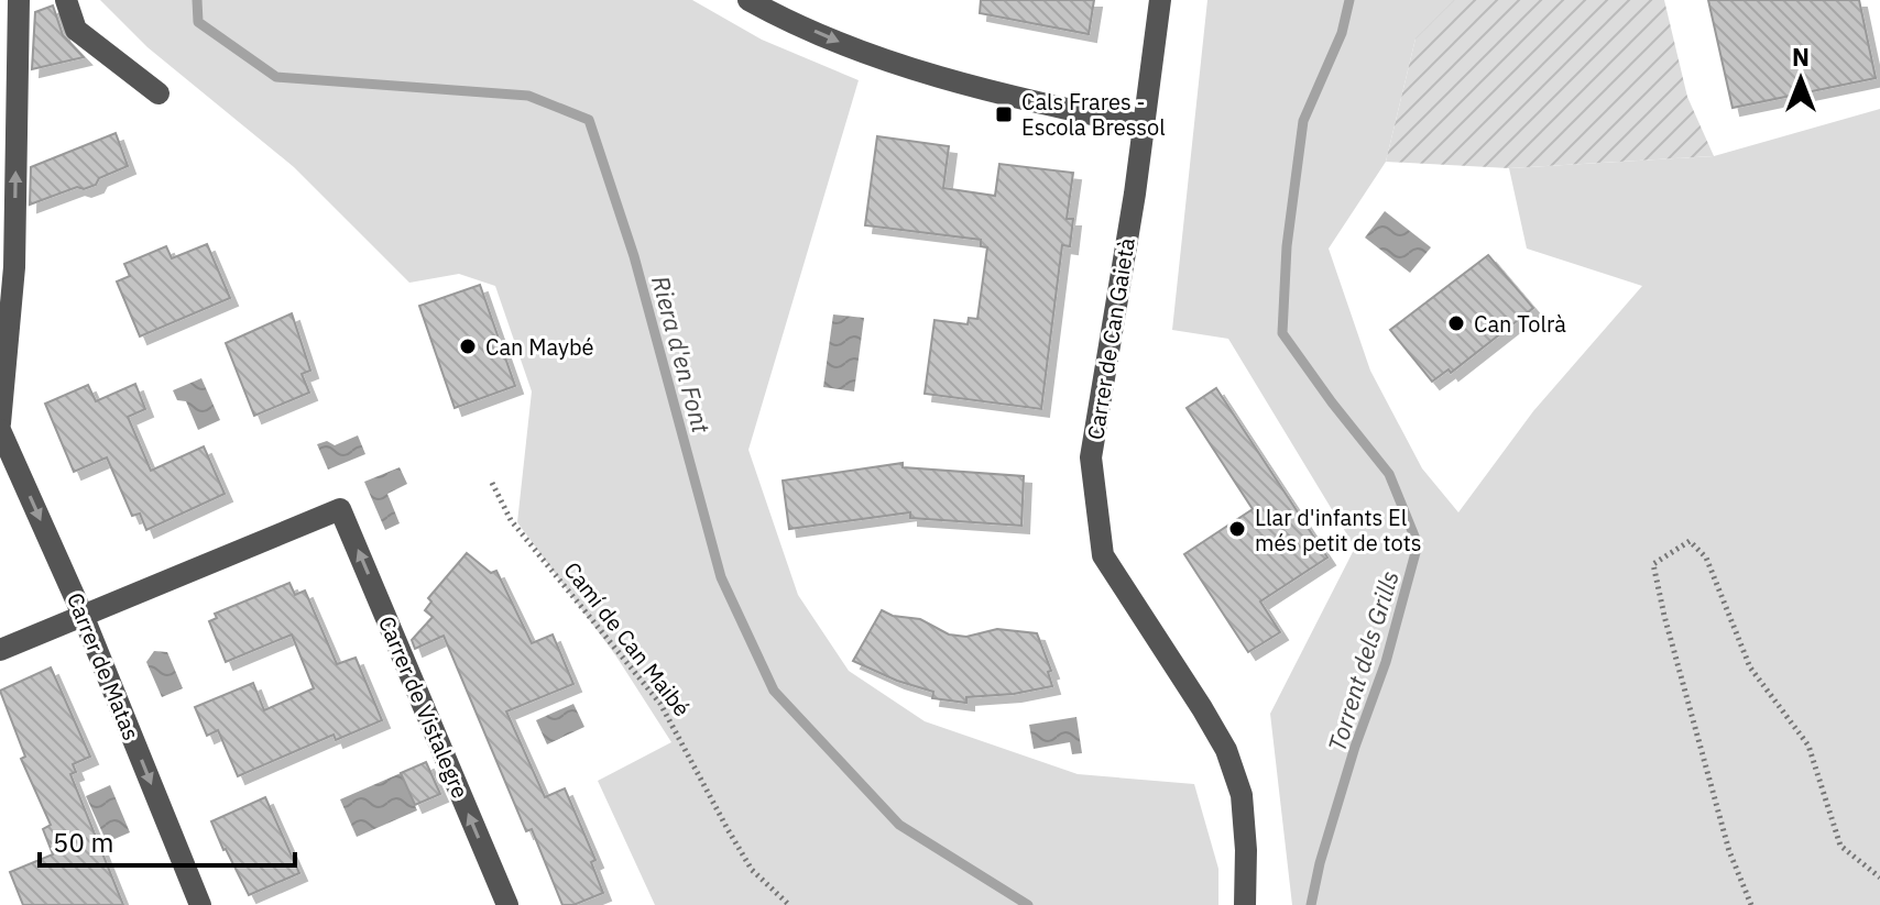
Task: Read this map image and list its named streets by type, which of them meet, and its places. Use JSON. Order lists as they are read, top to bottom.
{
  "streets": {
    "street": ["Carrer de Can Gaietà", "Carrer de Matas", "Carrer de Vistalegre"],
    "path": ["Camí de Can Maibé"]
  },
  "crossings": [
    ["Carrer de Matas", "Carrer de Vistalegre"]
  ],
  "one_way": ["Carrer de Matas"],
  "water": ["Riera d'en Font", "Torrent dels Grills"],
  "places": {
    "transit": ["Cals Frares - Escola Bressol"],
    "other": ["Can Tolrà", "Can Maybé", "Llar d'infants El més petit de tots"]
  },
  "scale_bar": "50 m",
  "north": "top"
}
